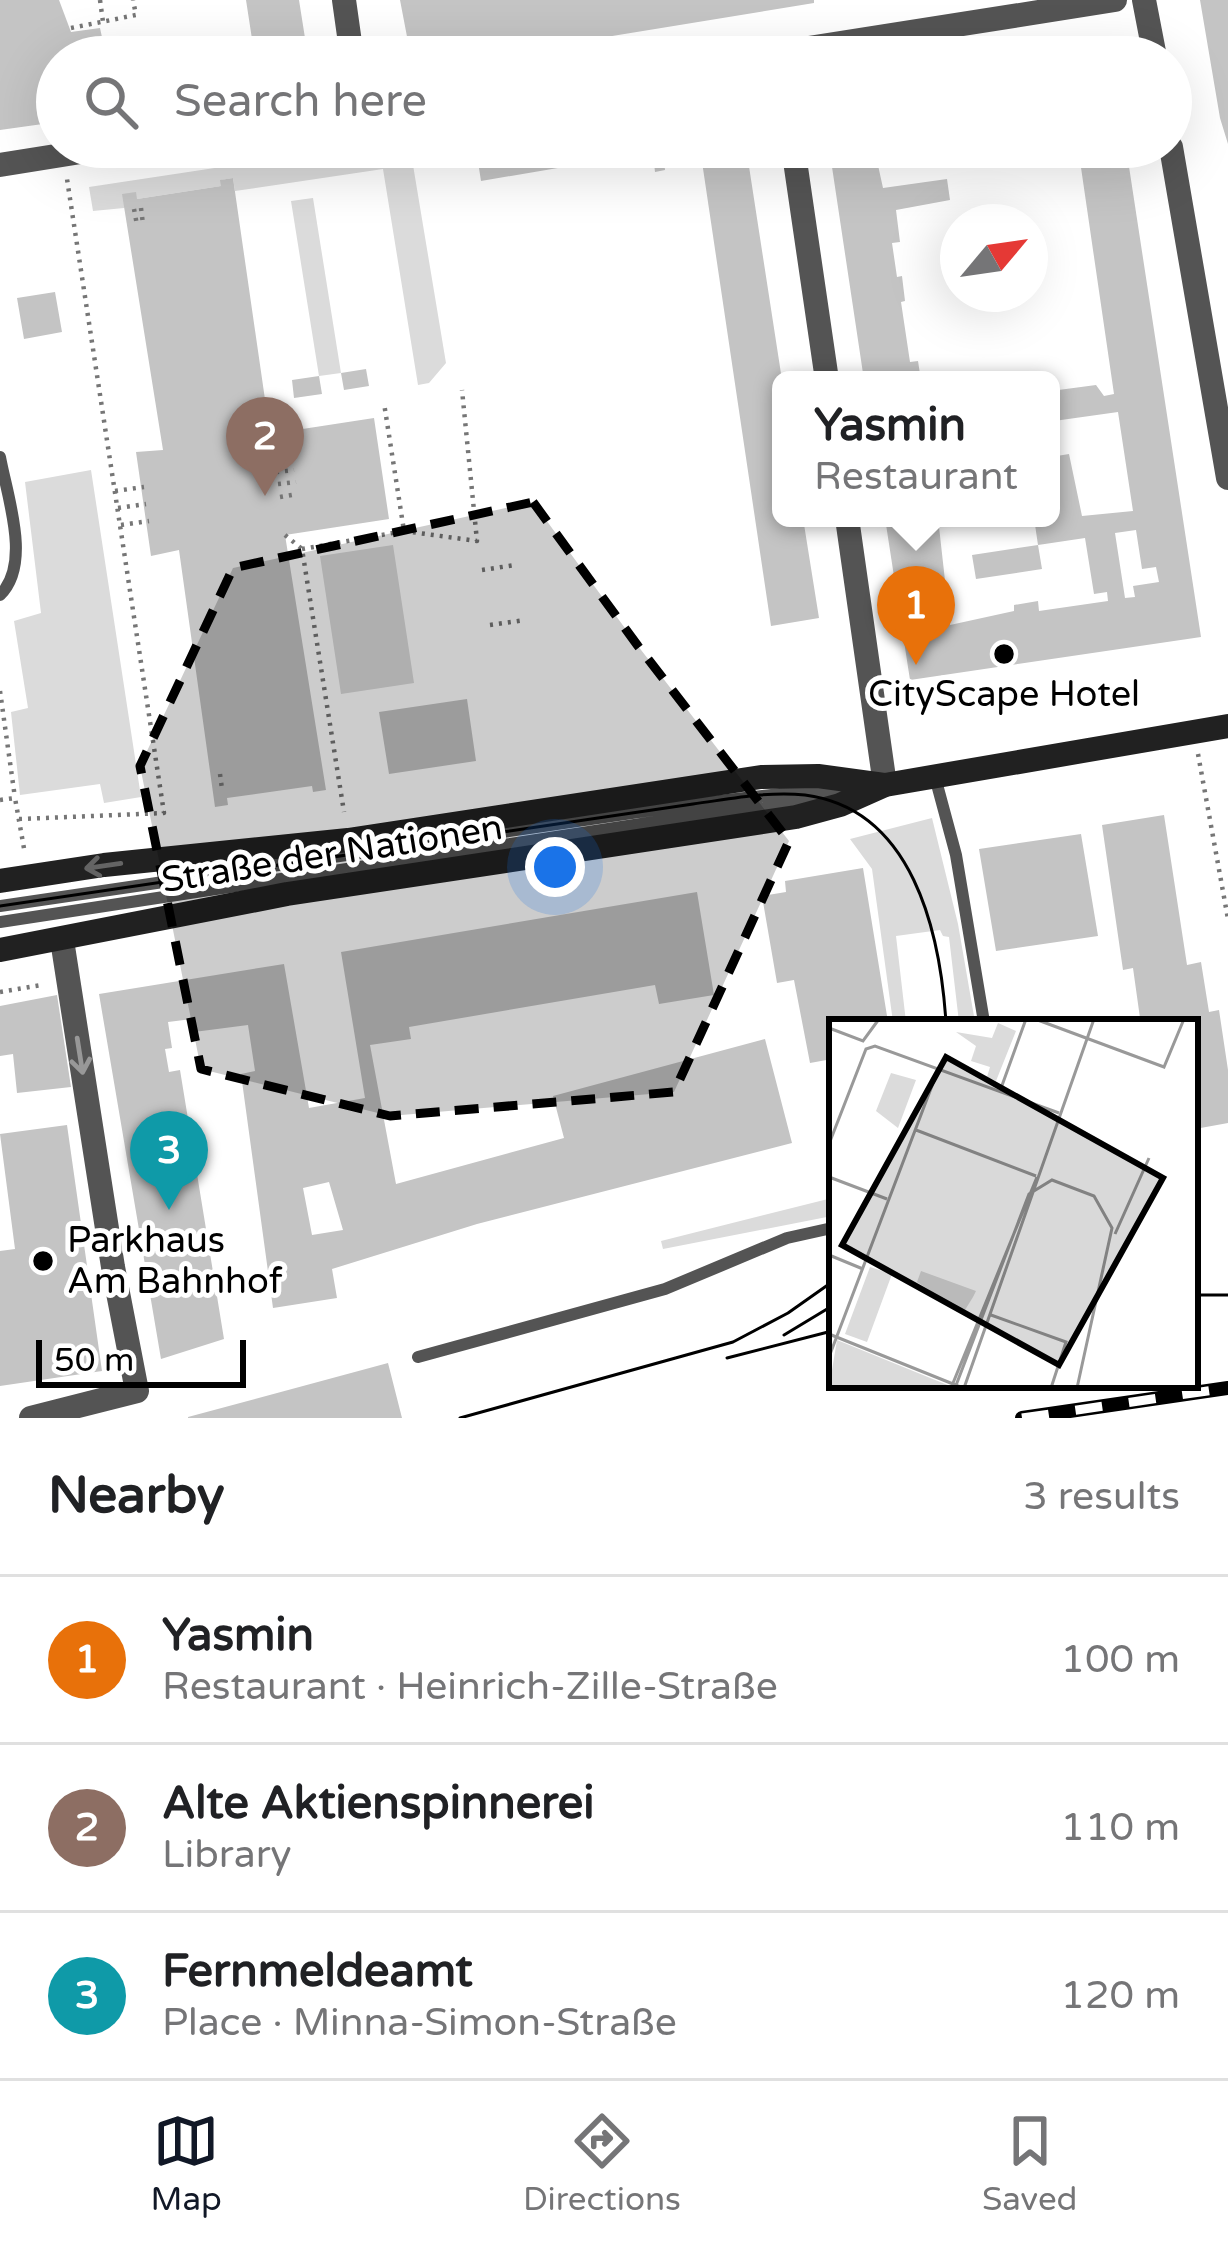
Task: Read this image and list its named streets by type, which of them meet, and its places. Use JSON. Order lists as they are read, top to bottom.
{
  "streets": {
    "main road": ["Straße der Nationen"]
  },
  "places": ["CityScape Hotel", "Parkhaus Am Bahnhof"],
  "scale_bar": "50 m",
  "north": "top right",
  "page": {
    "search": "Search here",
    "popup": ["Yasmin", "Restaurant"],
    "pins": ["2", "1", "3"],
    "scale": "50 m",
    "heading": ["Nearby", "3 results"],
    "list": [
      {
        "mark": "1",
        "name": "Yasmin",
        "note": "Restaurant · Heinrich-Zille-Straße",
        "value": "100 m"
      },
      {
        "mark": "2",
        "name": "Alte Aktienspinnerei",
        "note": "Library",
        "value": "110 m"
      },
      {
        "mark": "3",
        "name": "Fernmeldeamt",
        "note": "Place · Minna-Simon-Straße",
        "value": "120 m"
      }
    ],
    "nav": ["Map", "Directions", "Saved"]
  }
}
